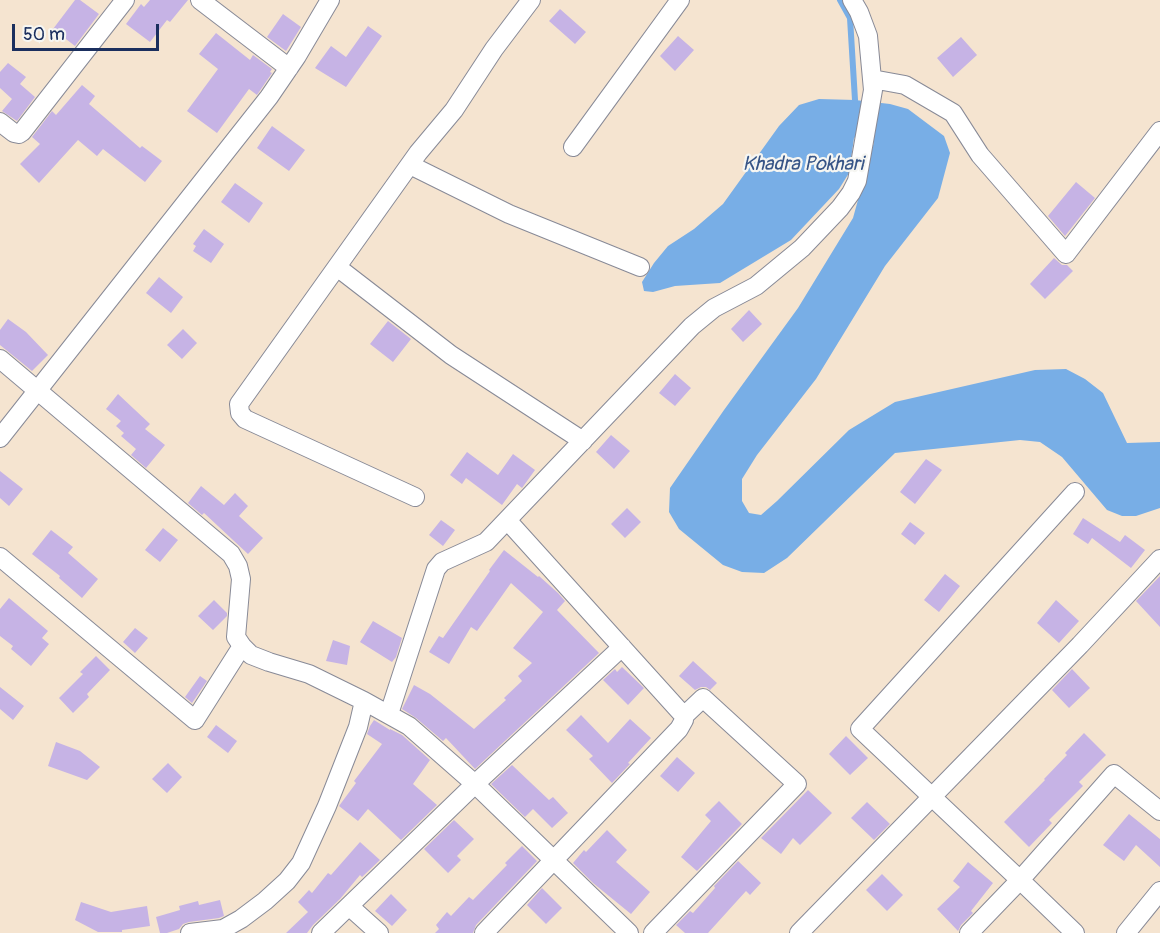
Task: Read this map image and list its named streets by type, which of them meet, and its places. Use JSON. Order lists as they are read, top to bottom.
{
  "water": ["Khadra Pokhari"],
  "scale_bar": "50 m"
}
